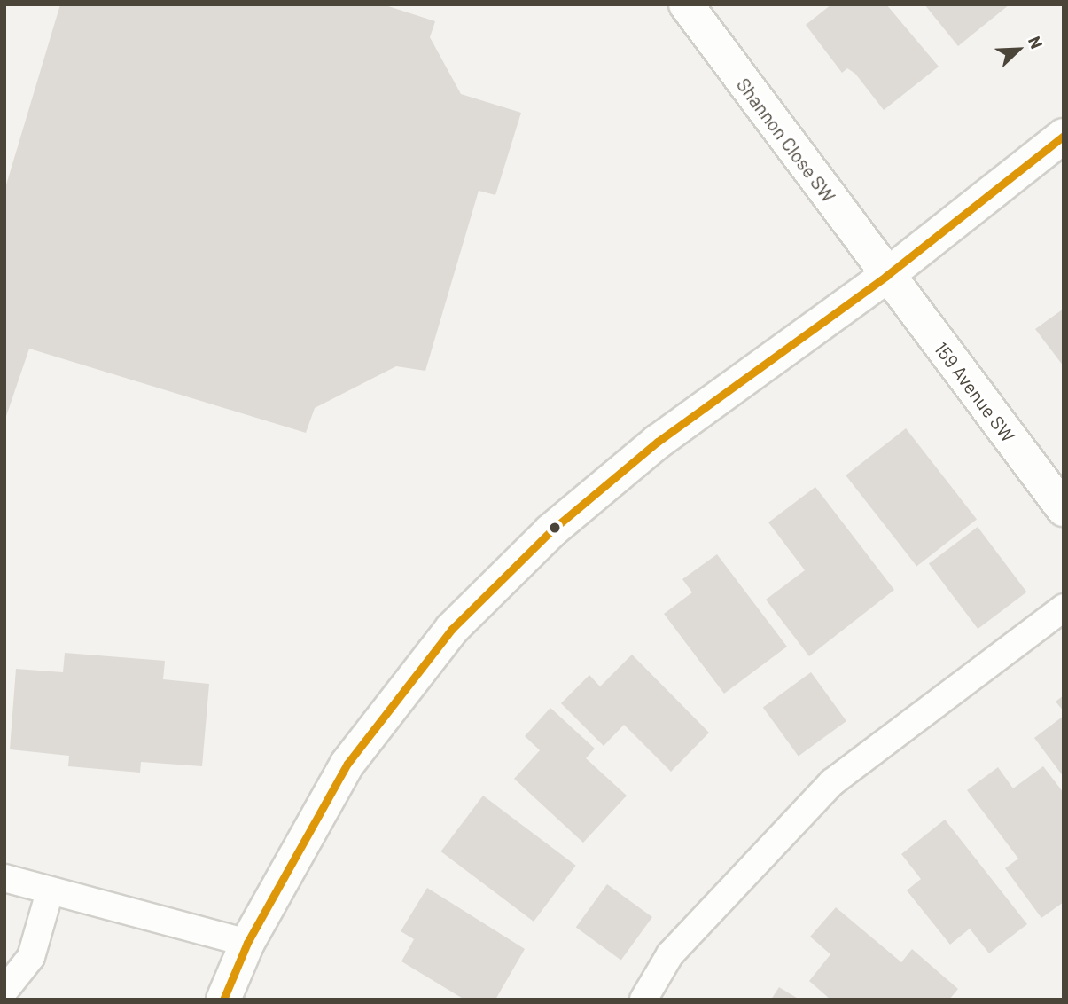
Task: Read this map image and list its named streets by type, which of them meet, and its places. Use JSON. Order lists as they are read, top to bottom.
{
  "streets": {
    "street": ["Shannon Close SW", "159 Avenue SW"]
  },
  "crossings": [
    ["Shannon Close SW", "159 Avenue SW"]
  ],
  "north": "top right"
}
